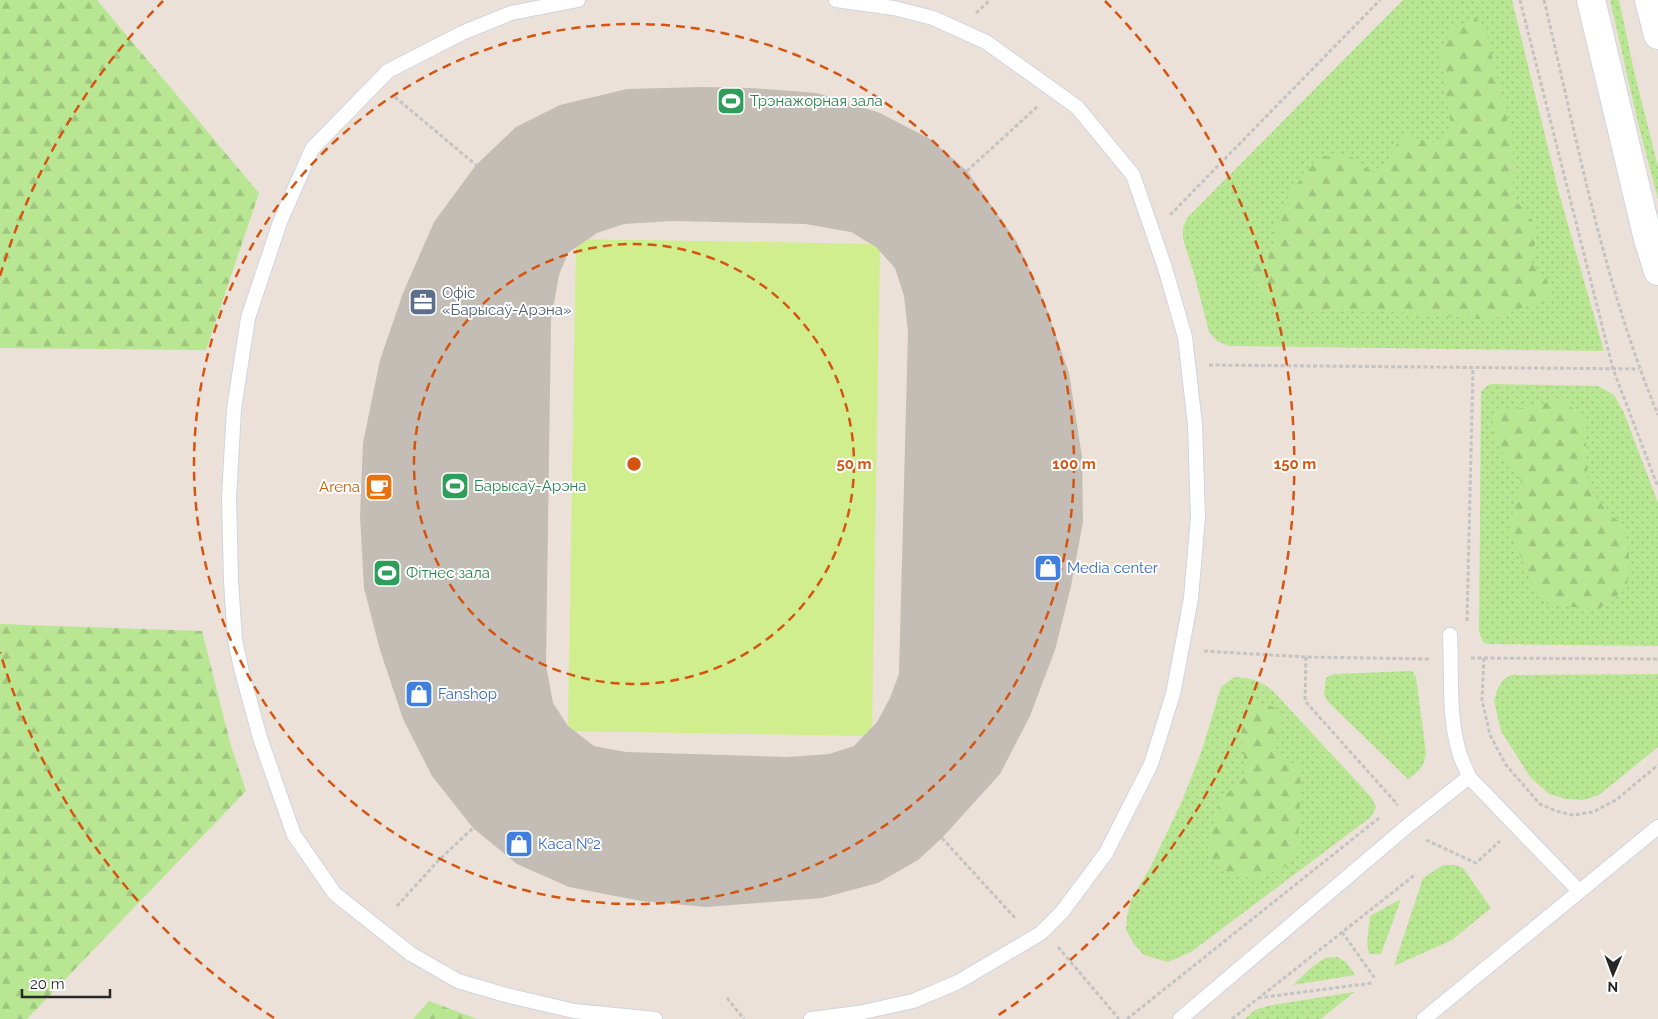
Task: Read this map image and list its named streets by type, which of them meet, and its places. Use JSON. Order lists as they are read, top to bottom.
{
  "places": {
    "sports": ["Трэнажорная зала", "Барысаў-Арэна", "Фітнес зала"],
    "office": ["Офіс «Барысаў-Арэна»"],
    "cafe": ["Arena"],
    "shop": ["Media center", "Fanshop", "Каса №2"]
  },
  "scale_bar": "20 m",
  "north": "bottom",
  "rings": ["50 m", "100 m", "150 m"]
}
